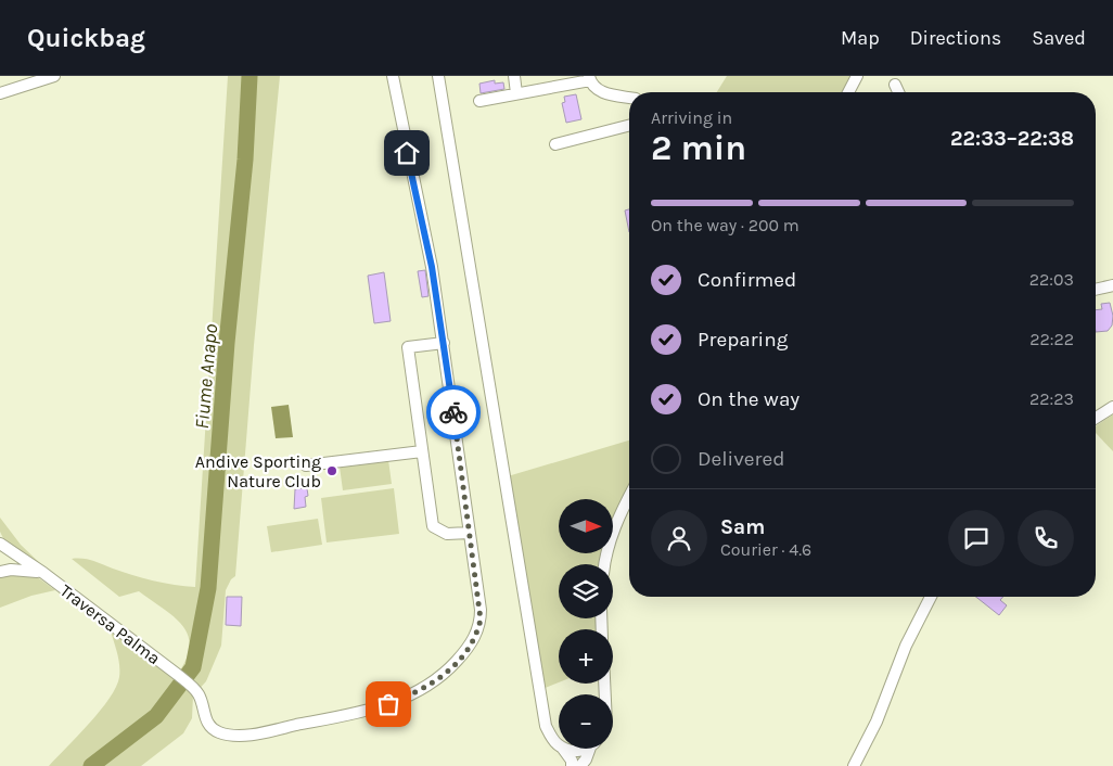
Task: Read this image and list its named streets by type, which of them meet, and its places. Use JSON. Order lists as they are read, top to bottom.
{
  "streets": {
    "street": ["Traversa Palma"]
  },
  "water": ["Fiume Anapo"],
  "places": ["Andive Sporting Nature Club"],
  "north": "right",
  "page": {
    "header": "Quickbag",
    "nav": ["Map", "Directions", "Saved"],
    "heading": ["2 min", "Arriving in", "22:33–22:38"],
    "panel": ["Sam", "Courier · 4.6"],
    "bar": "On the way · 200 m",
    "list": [
      ["Confirmed", "22:03"],
      ["Preparing", "22:22"],
      ["On the way", "22:23"],
      "Delivered"
    ],
    "map_buttons": ["+", "−"]
  }
}
